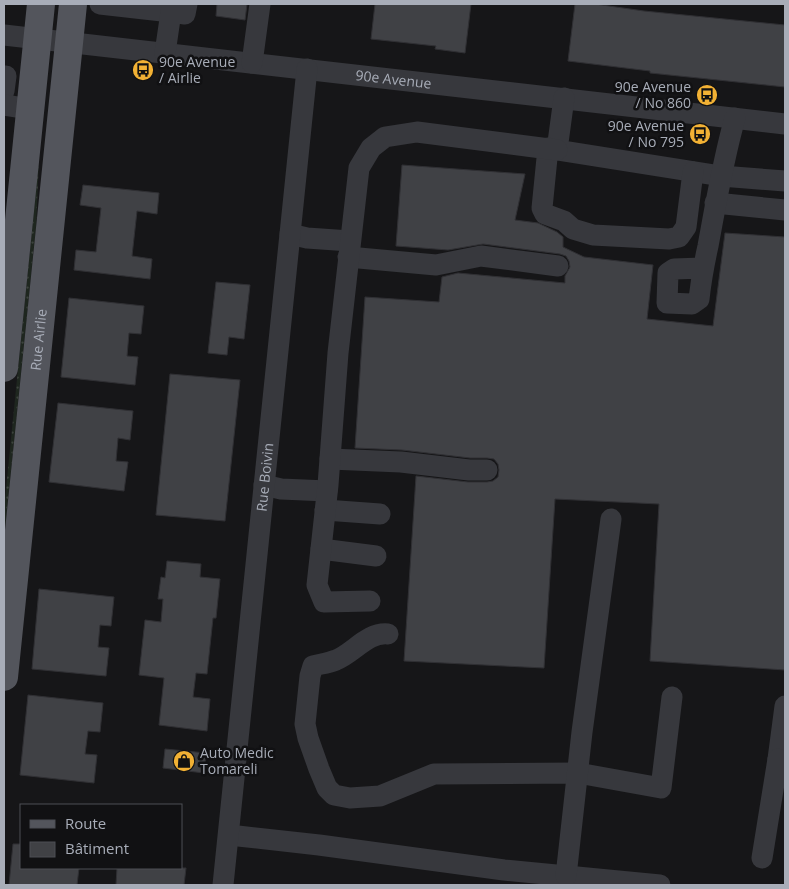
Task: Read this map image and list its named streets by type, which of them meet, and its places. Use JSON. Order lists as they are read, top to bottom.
{
  "streets": {
    "main road": ["Rue Airlie"],
    "street": ["90e Avenue", "Rue Boivin"]
  },
  "crossings": [
    ["90e Avenue", "Rue Airlie"],
    ["90e Avenue", "Rue Boivin"]
  ],
  "places": {
    "bus stop": ["90e Avenue / Airlie", "90e Avenue / No 860", "90e Avenue / No 795"],
    "shop": ["Auto Medic Tomareli"]
  },
  "legend": ["Route", "Bâtiment"]
}
